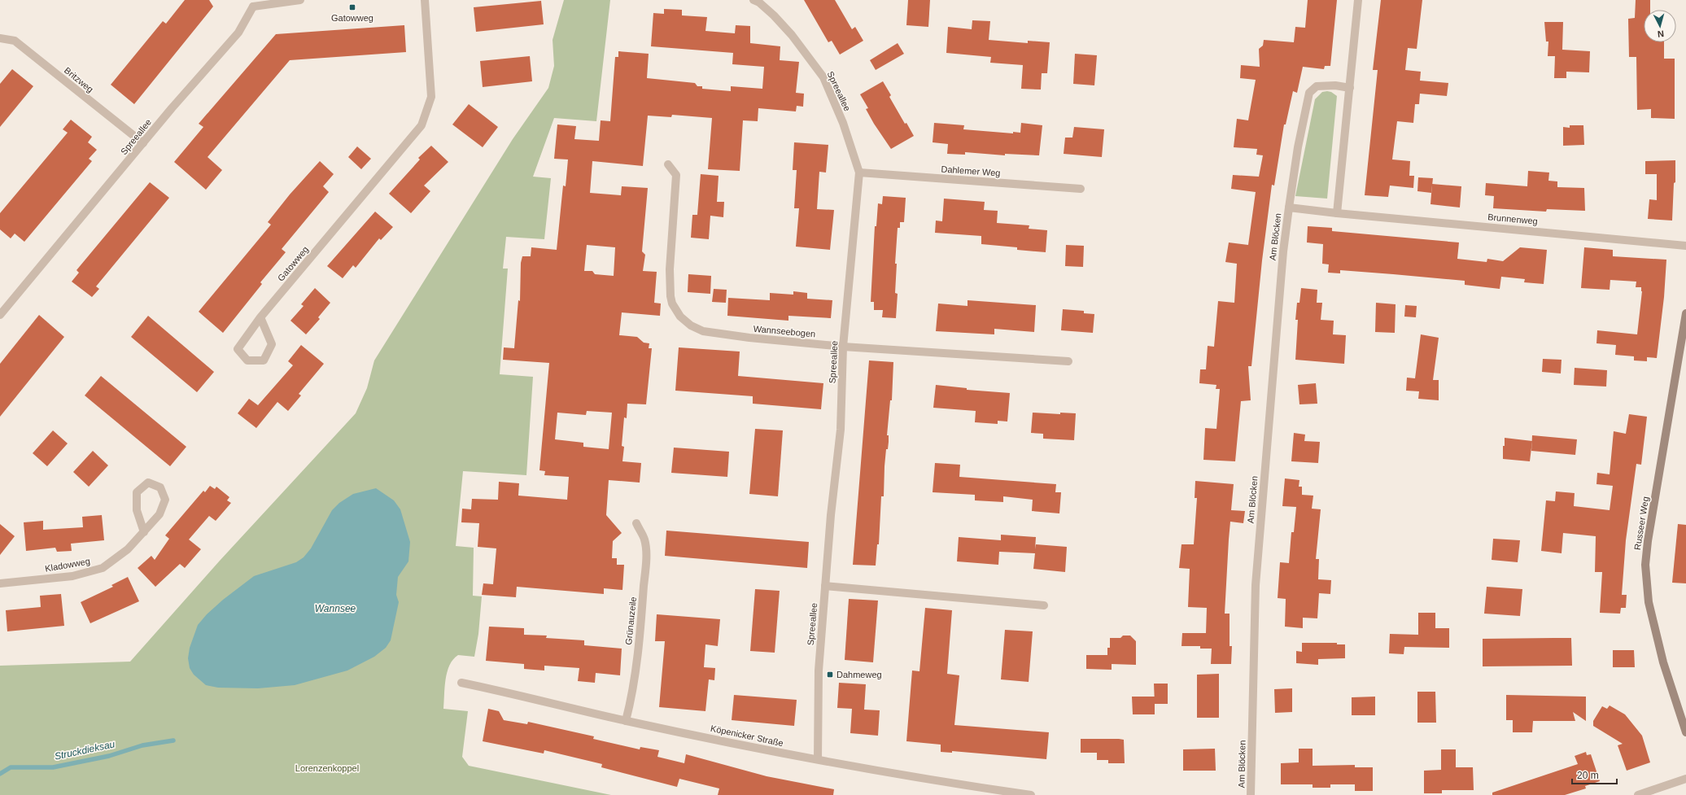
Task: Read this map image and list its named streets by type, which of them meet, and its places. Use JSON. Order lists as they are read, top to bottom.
{
  "streets": {
    "street": [
      "Britzweg",
      "Spreeallee",
      "Dahlemer Weg",
      "Brunnenweg",
      "Am Blöcken",
      "Gatowweg",
      "Wannseebogen",
      "Russeer Weg",
      "Kladowweg",
      "Grünauzeile",
      "Köpenicker Straße"
    ]
  },
  "crossings": [
    ["Britzweg", "Spreeallee"],
    ["Spreeallee", "Dahlemer Weg"],
    ["Spreeallee", "Wannseebogen"],
    ["Spreeallee", "Köpenicker Straße"],
    ["Brunnenweg", "Am Blöcken"],
    ["Grünauzeile", "Köpenicker Straße"]
  ],
  "water": ["Wannsee", "Struckdieksau"],
  "parks": ["Lorenzenkoppel"],
  "places": {
    "transit": ["Gatowweg", "Dahmeweg"]
  },
  "scale_bar": "20 m",
  "north": "bottom"
}
